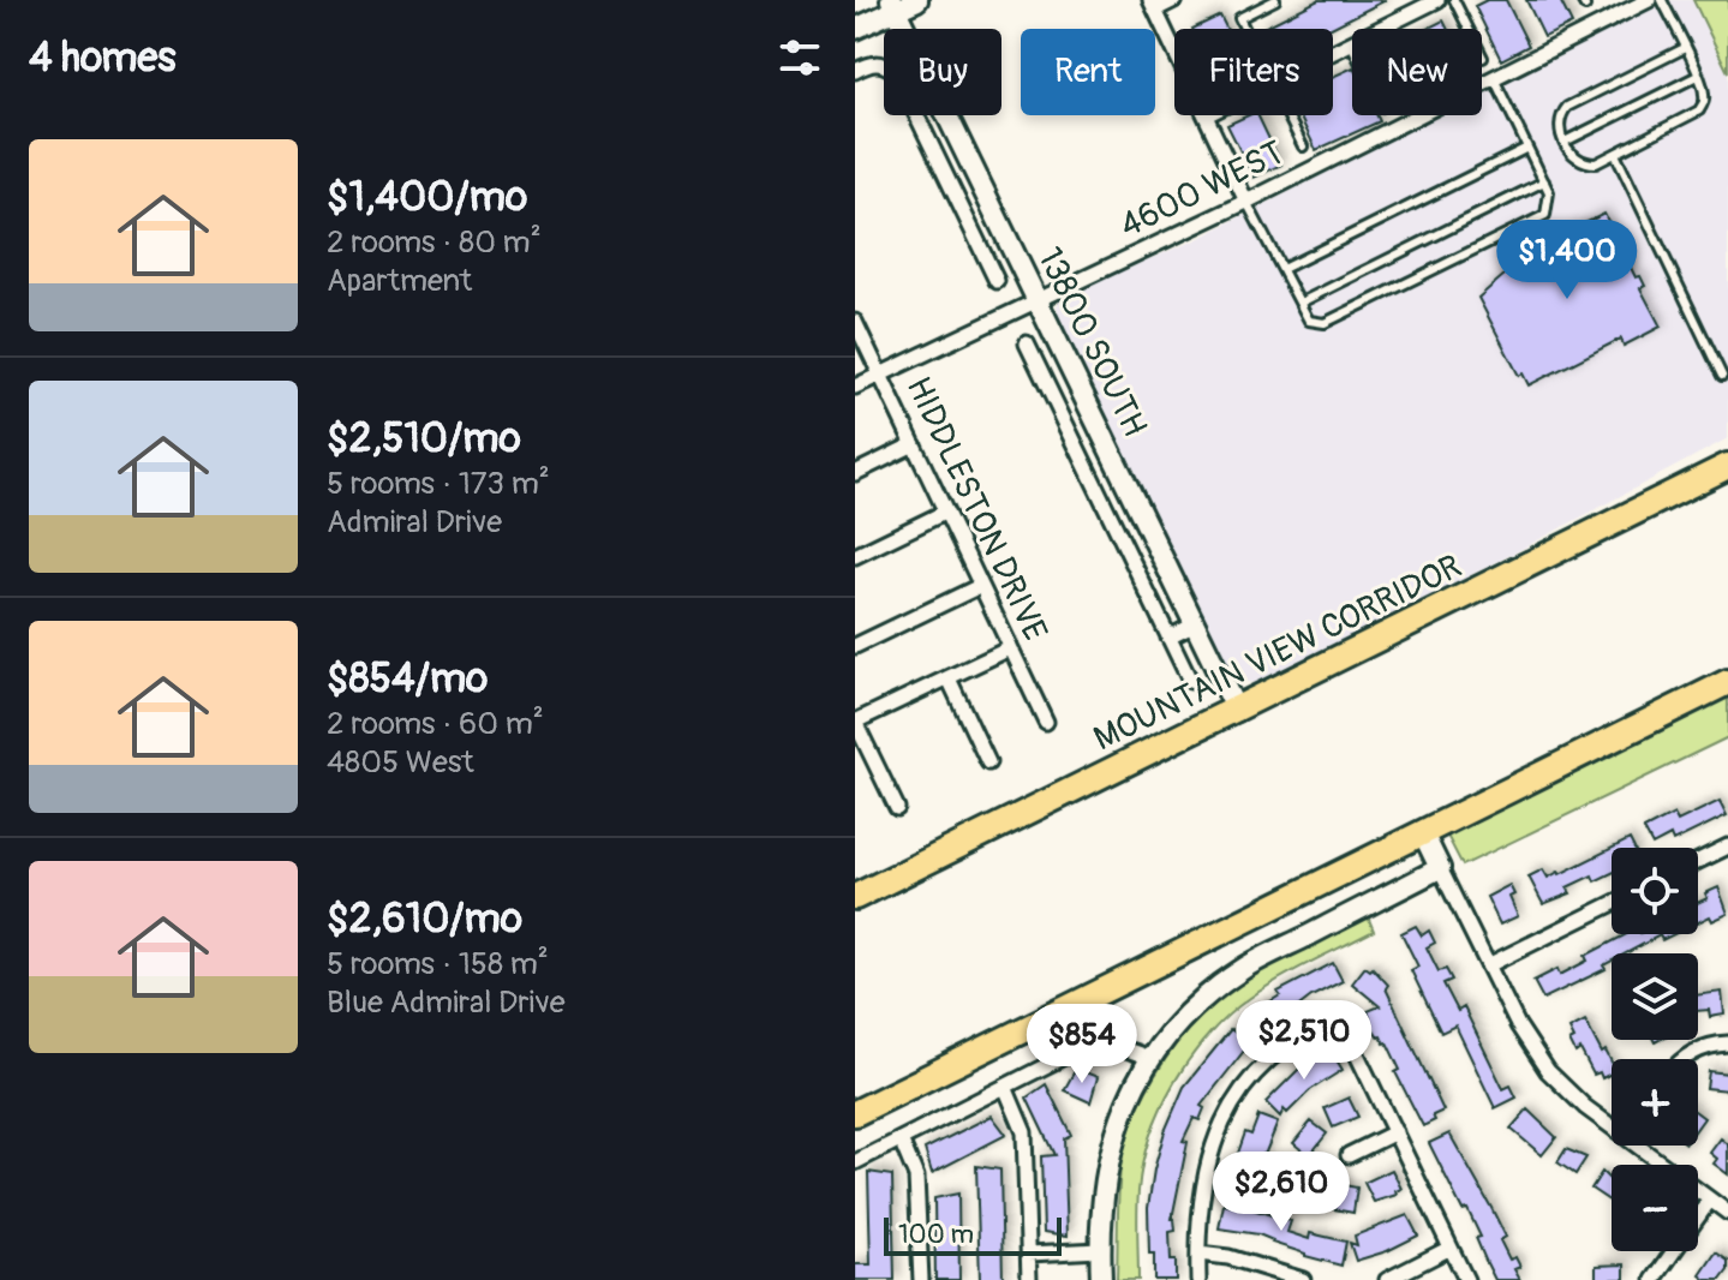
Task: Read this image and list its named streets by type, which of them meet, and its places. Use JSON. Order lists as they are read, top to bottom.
{
  "streets": {
    "highway": ["MOUNTAIN VIEW CORRIDOR"],
    "street": ["4600 WEST", "13800 SOUTH", "HIDDLESTON DRIVE"]
  },
  "crossings": [
    ["4600 WEST", "13800 SOUTH"],
    ["4600 WEST", "HIDDLESTON DRIVE"],
    ["13800 SOUTH", "MOUNTAIN VIEW CORRIDOR"]
  ],
  "scale_bar": "100 m",
  "page": {
    "heading": "4 homes",
    "chip": [
      "Buy",
      "Rent",
      "Filters",
      "New"
    ],
    "list": [
      {
        "name": "$1,400/mo",
        "note": "2 rooms · 80 m² · Apartment"
      },
      {
        "name": "$2,510/mo",
        "note": "5 rooms · 173 m² · Admiral Drive"
      },
      {
        "name": "$854/mo",
        "note": "2 rooms · 60 m² · 4805 West"
      },
      {
        "name": "$2,610/mo",
        "note": "5 rooms · 158 m² · Blue Admiral Drive"
      }
    ],
    "price": [
      "$1,400",
      "$2,510",
      "$854",
      "$2,610"
    ],
    "map_buttons": ["+", "−"],
    "scale": "100 m"
  }
}
